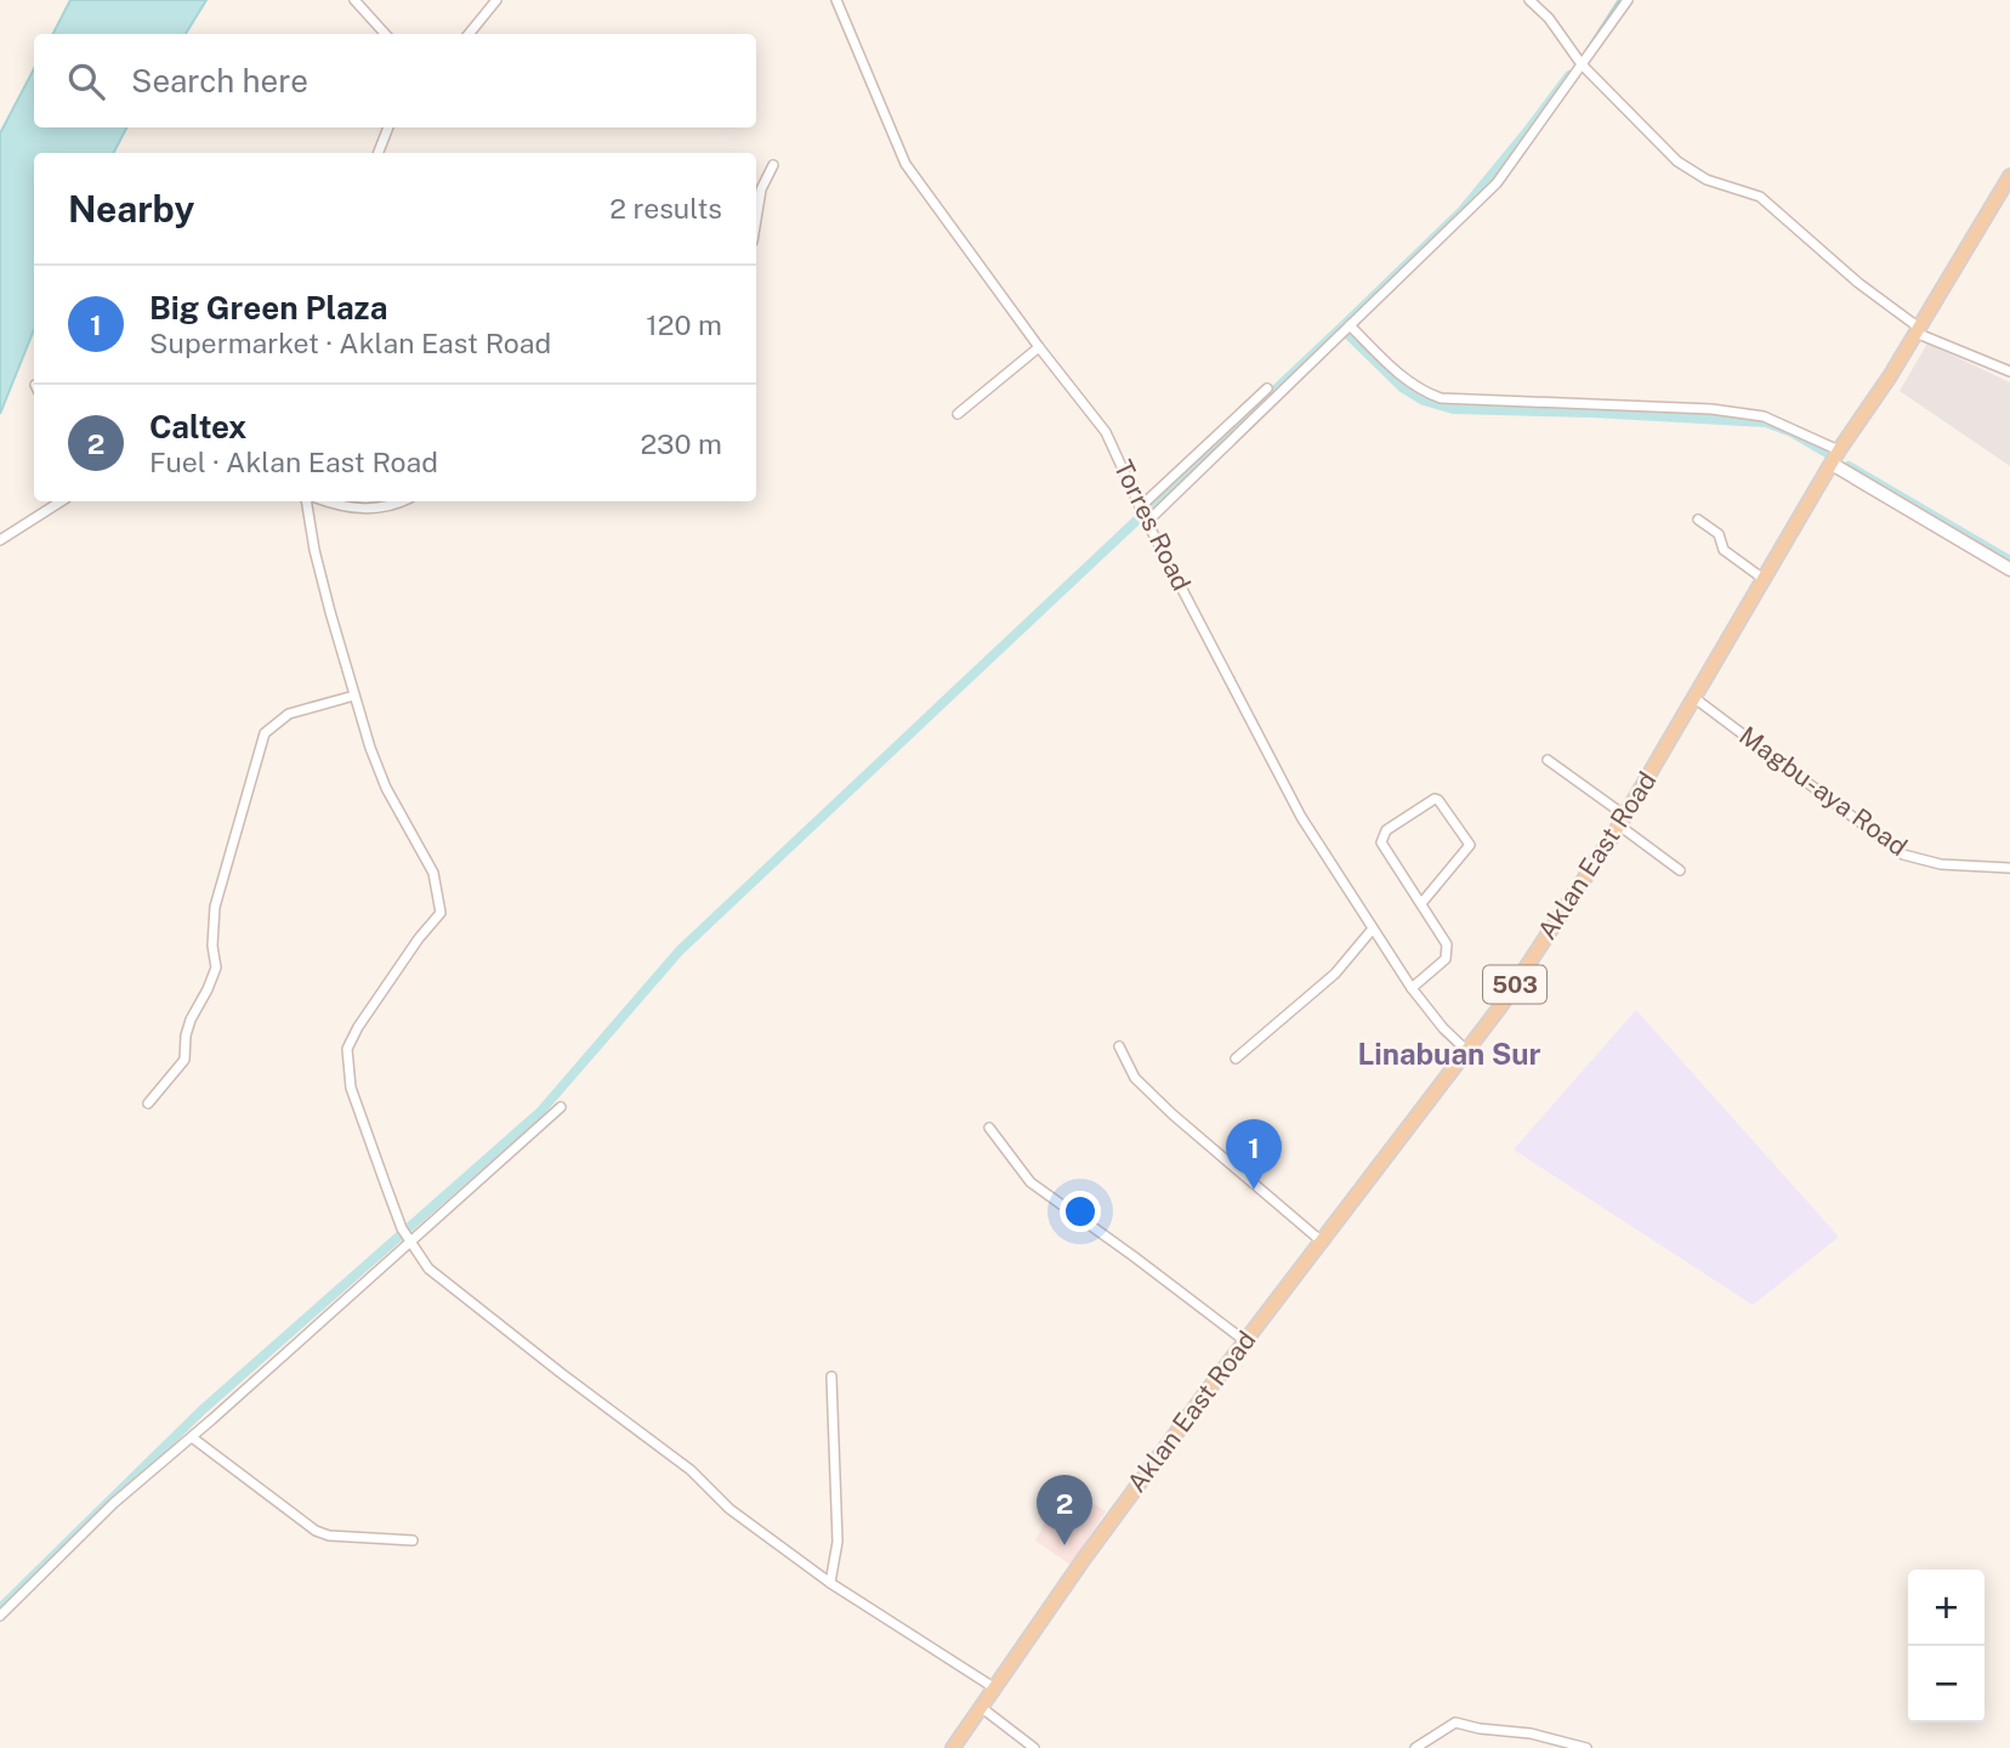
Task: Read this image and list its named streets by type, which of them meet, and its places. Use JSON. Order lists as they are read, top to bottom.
{
  "streets": {
    "main road": ["Aklan East Road", "503"],
    "street": ["Torres Road", "Magbu-aya Road"]
  },
  "crossings": [
    ["Torres Road", "Aklan East Road"],
    ["Magbu-aya Road", "Aklan East Road"]
  ],
  "districts": ["Linabuan Sur"],
  "page": {
    "search": "Search here",
    "heading": ["Nearby", "2 results"],
    "list": [
      {
        "mark": "1",
        "name": "Big Green Plaza",
        "note": "Supermarket · Aklan East Road",
        "value": "120 m"
      },
      {
        "mark": "2",
        "name": "Caltex",
        "note": "Fuel · Aklan East Road",
        "value": "230 m"
      }
    ],
    "pins": ["1", "2"],
    "map_buttons": ["+", "−"]
  }
}
